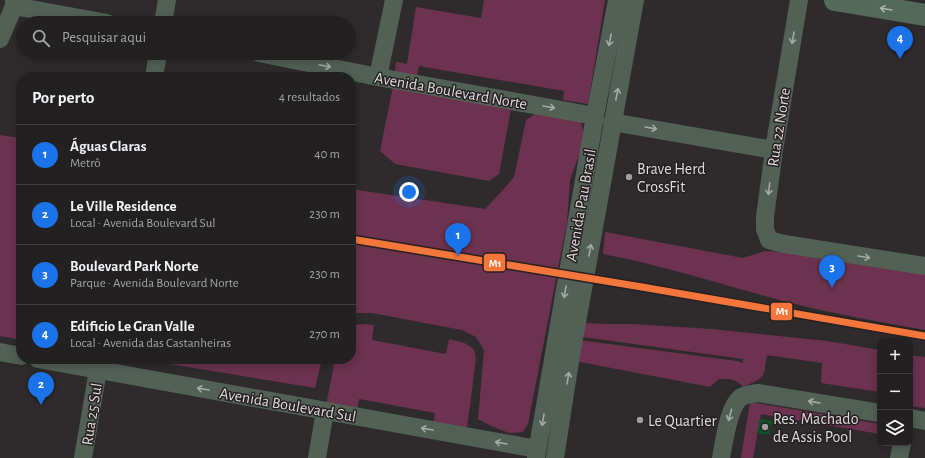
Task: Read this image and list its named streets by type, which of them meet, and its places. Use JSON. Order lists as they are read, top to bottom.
{
  "streets": {
    "street": [
      "Avenida Boulevard Norte",
      "Rua 22 Norte",
      "Avenida Pau Brasil",
      "Avenida Boulevard Sul",
      "Rua 25 Sul"
    ]
  },
  "crossings": [
    ["Avenida Boulevard Norte", "Avenida Pau Brasil"],
    ["Avenida Pau Brasil", "Avenida Boulevard Sul"],
    ["Avenida Boulevard Sul", "Rua 25 Sul"]
  ],
  "one_way": ["Avenida Boulevard Norte", "Avenida Boulevard Sul"],
  "places": ["Brave Herd CrossFit", "Le Quartier", "Res. Machado de Assis Pool"],
  "lines": ["transit line M1"],
  "page": {
    "search": "Pesquisar aqui",
    "pins": [
      "4",
      "1",
      "3",
      "2"
    ],
    "heading": ["Por perto", "4 resultados"],
    "list": [
      {
        "mark": "1",
        "name": "Águas Claras",
        "note": "Metrô",
        "value": "40 m"
      },
      {
        "mark": "2",
        "name": "Le Ville Residence",
        "note": "Local · Avenida Boulevard Sul",
        "value": "230 m"
      },
      {
        "mark": "3",
        "name": "Boulevard Park Norte",
        "note": "Parque · Avenida Boulevard Norte",
        "value": "230 m"
      },
      {
        "mark": "4",
        "name": "Edificio Le Gran Valle",
        "note": "Local · Avenida das Castanheiras",
        "value": "270 m"
      }
    ],
    "map_buttons": ["+", "−"]
  }
}
